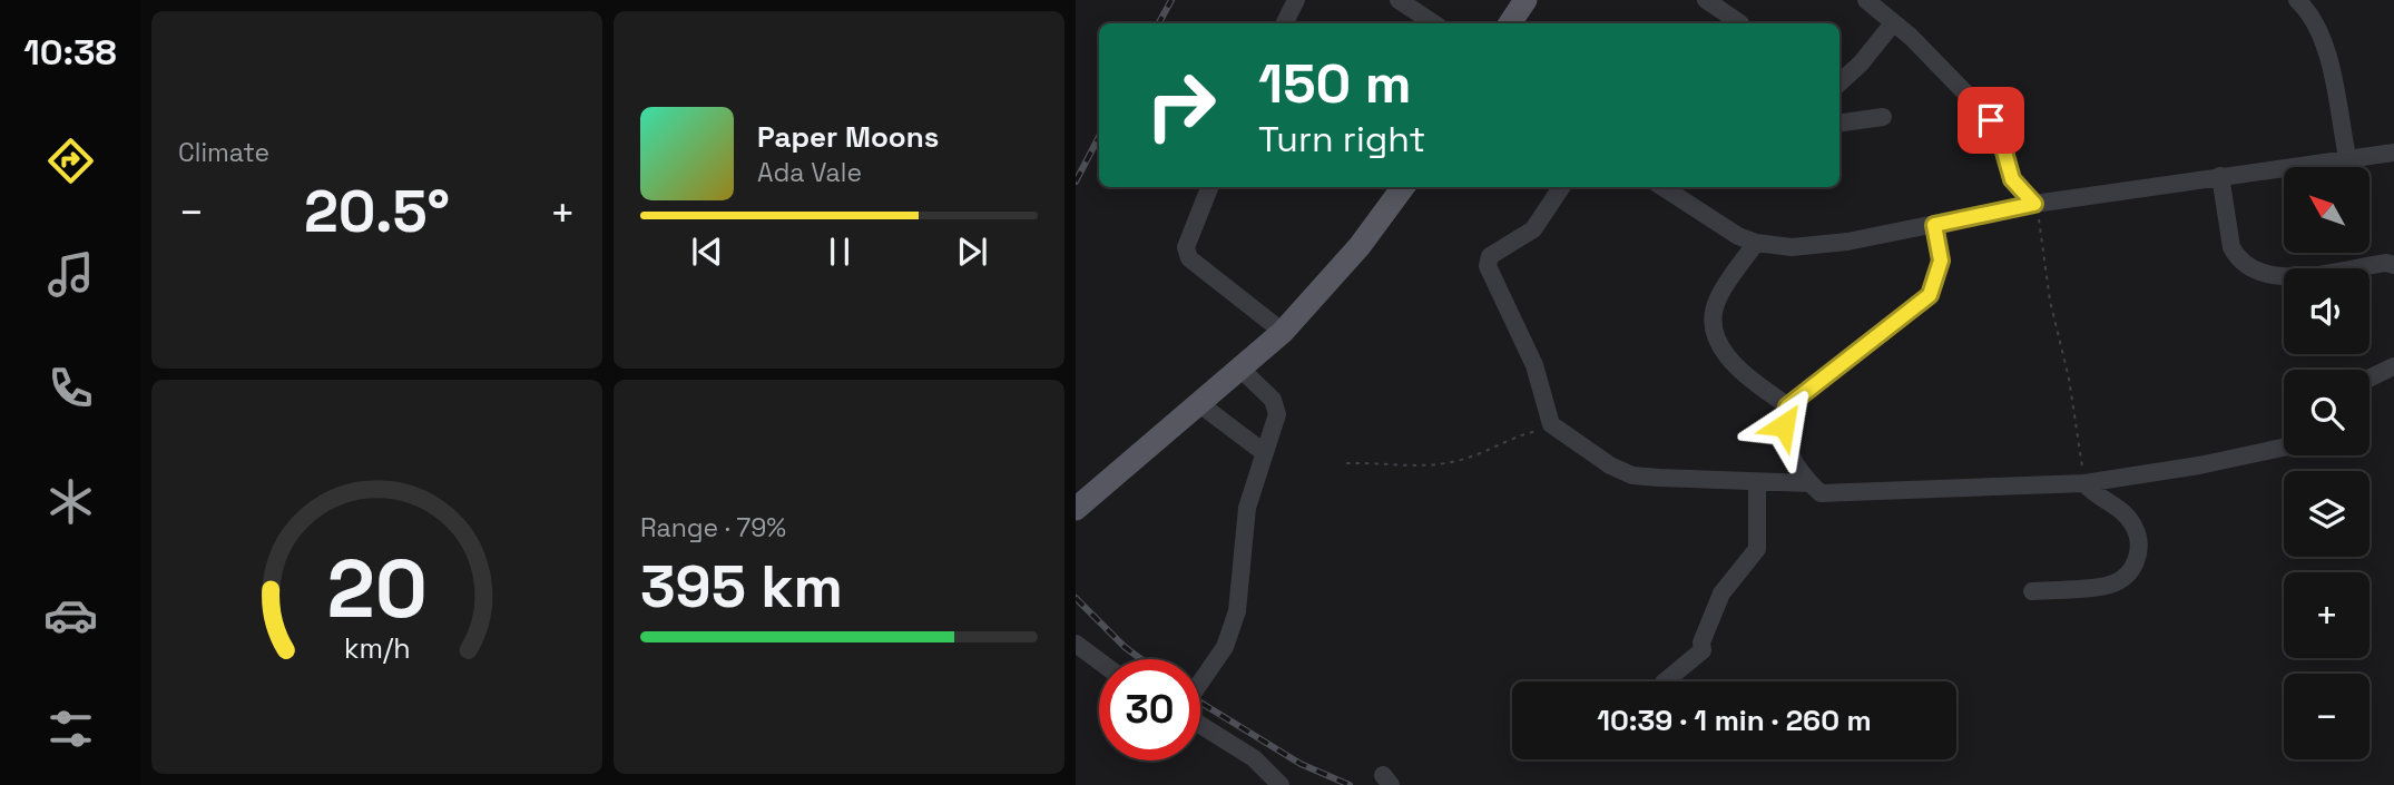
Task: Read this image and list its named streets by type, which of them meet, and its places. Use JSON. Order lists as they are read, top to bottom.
{
  "north": "top left",
  "page": {
    "tabs": "10:38",
    "tile": [
      "Climate",
      ["Range · 79%", "395 km"]
    ],
    "turn": ["150 m", "Turn right"],
    "song": ["Paper Moons", "Ada Vale"],
    "map_buttons": ["+", "−"],
    "heat": ["−", "20.5°", "+"],
    "limit": "30",
    "trip": "10:39 · 1 min · 260 m",
    "gauge": ["20", "km/h"]
  }
}
